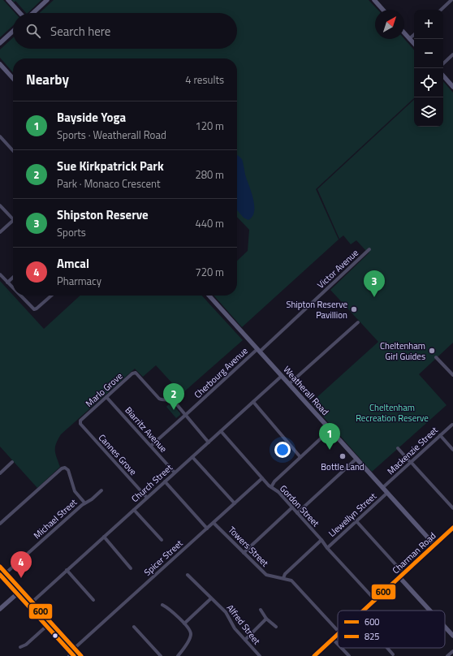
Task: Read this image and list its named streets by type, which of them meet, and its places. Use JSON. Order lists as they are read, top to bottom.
{
  "streets": {
    "street": [
      "Victor Avenue",
      "Cherbourg Avenue",
      "Marlo Grove",
      "Weatherall Road",
      "Biarritz Avenue",
      "Mackenzie Street",
      "Cannes Grove",
      "Church Street",
      "Gordon Street",
      "Llewellyn Street",
      "Michael Street",
      "Towers Street",
      "Charman Road",
      "Spicer Street",
      "Alfred Street"
    ]
  },
  "crossings": [
    ["Victor Avenue", "Cherbourg Avenue"],
    ["Victor Avenue", "Weatherall Road"],
    ["Cherbourg Avenue", "Marlo Grove"],
    ["Cherbourg Avenue", "Weatherall Road"],
    ["Cherbourg Avenue", "Biarritz Avenue"],
    ["Marlo Grove", "Biarritz Avenue"],
    ["Marlo Grove", "Cannes Grove"],
    ["Weatherall Road", "Mackenzie Street"],
    ["Weatherall Road", "Church Street"],
    ["Weatherall Road", "Llewellyn Street"],
    ["Weatherall Road", "Charman Road"],
    ["Biarritz Avenue", "Church Street"],
    ["Cannes Grove", "Church Street"],
    ["Church Street", "Gordon Street"],
    ["Gordon Street", "Llewellyn Street"],
    ["Gordon Street", "Charman Road"],
    ["Gordon Street", "Spicer Street"],
    ["Towers Street", "Spicer Street"]
  ],
  "parks": ["Cheltenham Recreation Reserve"],
  "places": ["Shipton Reserve Pavillion", "Cheltenham Girl Guides", "Bottle Land"],
  "lines": ["transit line 600", "transit line 825"],
  "legend": ["600", "825"],
  "north": "top right",
  "page": {
    "map_buttons": ["+", "−"],
    "search": "Search here",
    "heading": ["Nearby", "4 results"],
    "list": [
      {
        "mark": "1",
        "name": "Bayside Yoga",
        "note": "Sports · Weatherall Road",
        "value": "120 m"
      },
      {
        "mark": "2",
        "name": "Sue Kirkpatrick Park",
        "note": "Park · Monaco Crescent",
        "value": "280 m"
      },
      {
        "mark": "3",
        "name": "Shipston Reserve",
        "note": "Sports",
        "value": "440 m"
      },
      {
        "mark": "4",
        "name": "Amcal",
        "note": "Pharmacy",
        "value": "720 m"
      }
    ],
    "pins": [
      "3",
      "2",
      "1",
      "4"
    ]
  }
}
